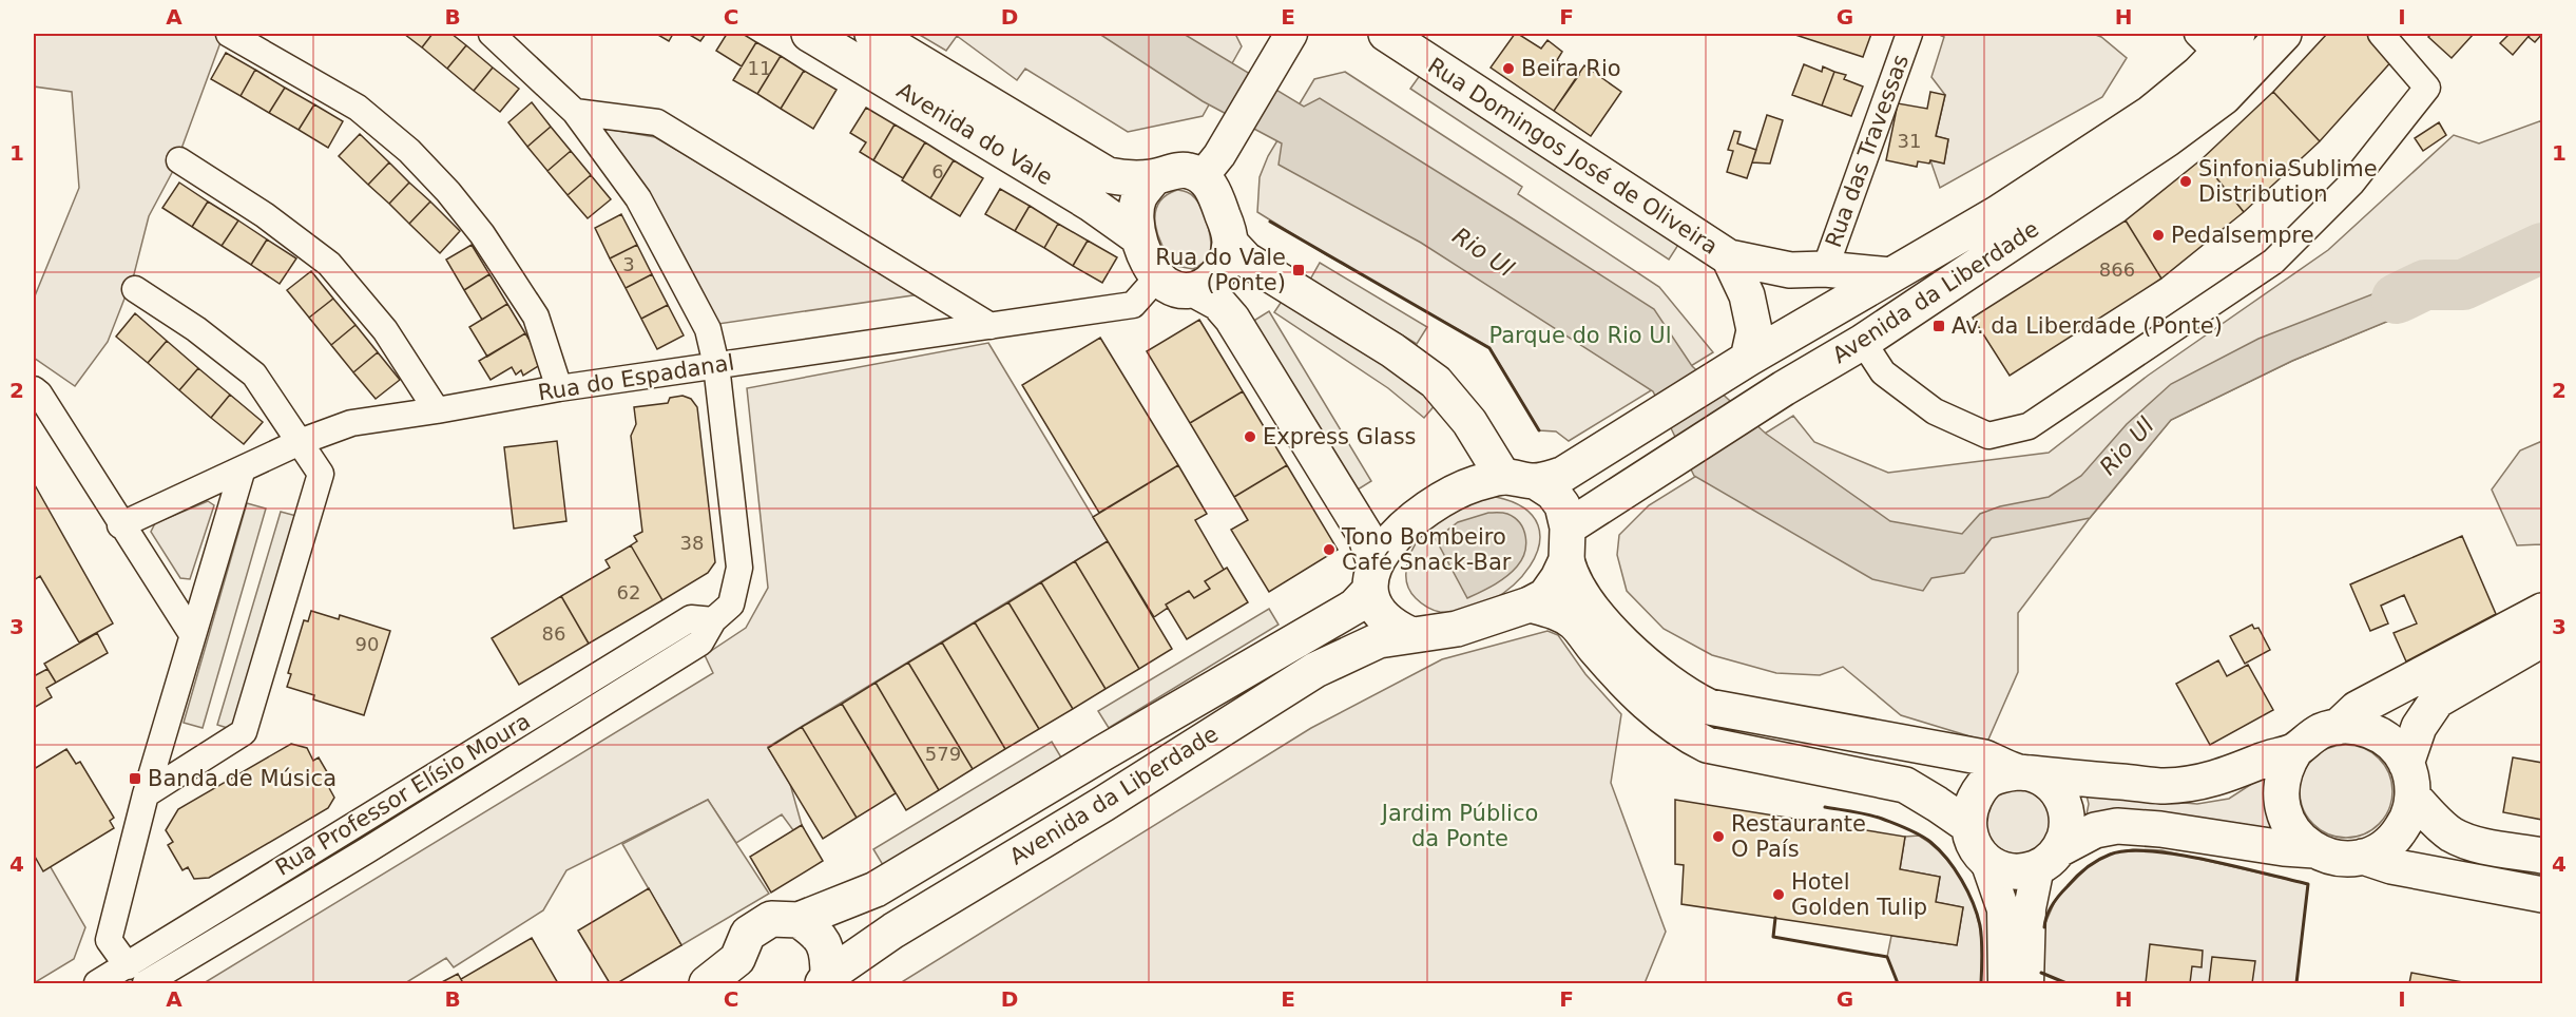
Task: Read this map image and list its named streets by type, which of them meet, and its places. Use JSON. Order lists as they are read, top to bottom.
{
  "streets": {
    "main road": ["Avenida do Vale", "Rua Domingos José de Oliveira", "Avenida da Liberdade"],
    "street": ["Rua das Travessas", "Rua do Espadanal", "Rua Professor Elísio Moura"]
  },
  "crossings": [
    ["Avenida do Vale", "Rua do Espadanal"],
    ["Rua das Travessas", "Rua Domingos José de Oliveira"],
    ["Rua Domingos José de Oliveira", "Avenida da Liberdade"],
    ["Rua do Espadanal", "Rua Professor Elísio Moura"]
  ],
  "water": ["Rio Ul"],
  "parks": ["Parque do Rio Ul", "Jardim Público da Ponte"],
  "places": {
    "other": [
      "Beira Rio",
      "SinfoniaSublime Distribution",
      "Pedalsempre",
      "Express Glass",
      "Tono Bombeiro Café Snack-Bar",
      "Restaurante O País",
      "Hotel Golden Tulip"
    ],
    "transit": ["Rua do Vale (Ponte)", "Av. da Liberdade (Ponte)", "Banda de Música"]
  },
  "house_numbers": [
    "11",
    "31",
    "6",
    "3",
    "866",
    "38",
    "62",
    "86",
    "90",
    "579"
  ],
  "grid": {
    "columns": [
      "A",
      "B",
      "C",
      "D",
      "E",
      "F",
      "G",
      "H",
      "I"
    ],
    "rows": [
      "1",
      "2",
      "3",
      "4"
    ]
  }
}
